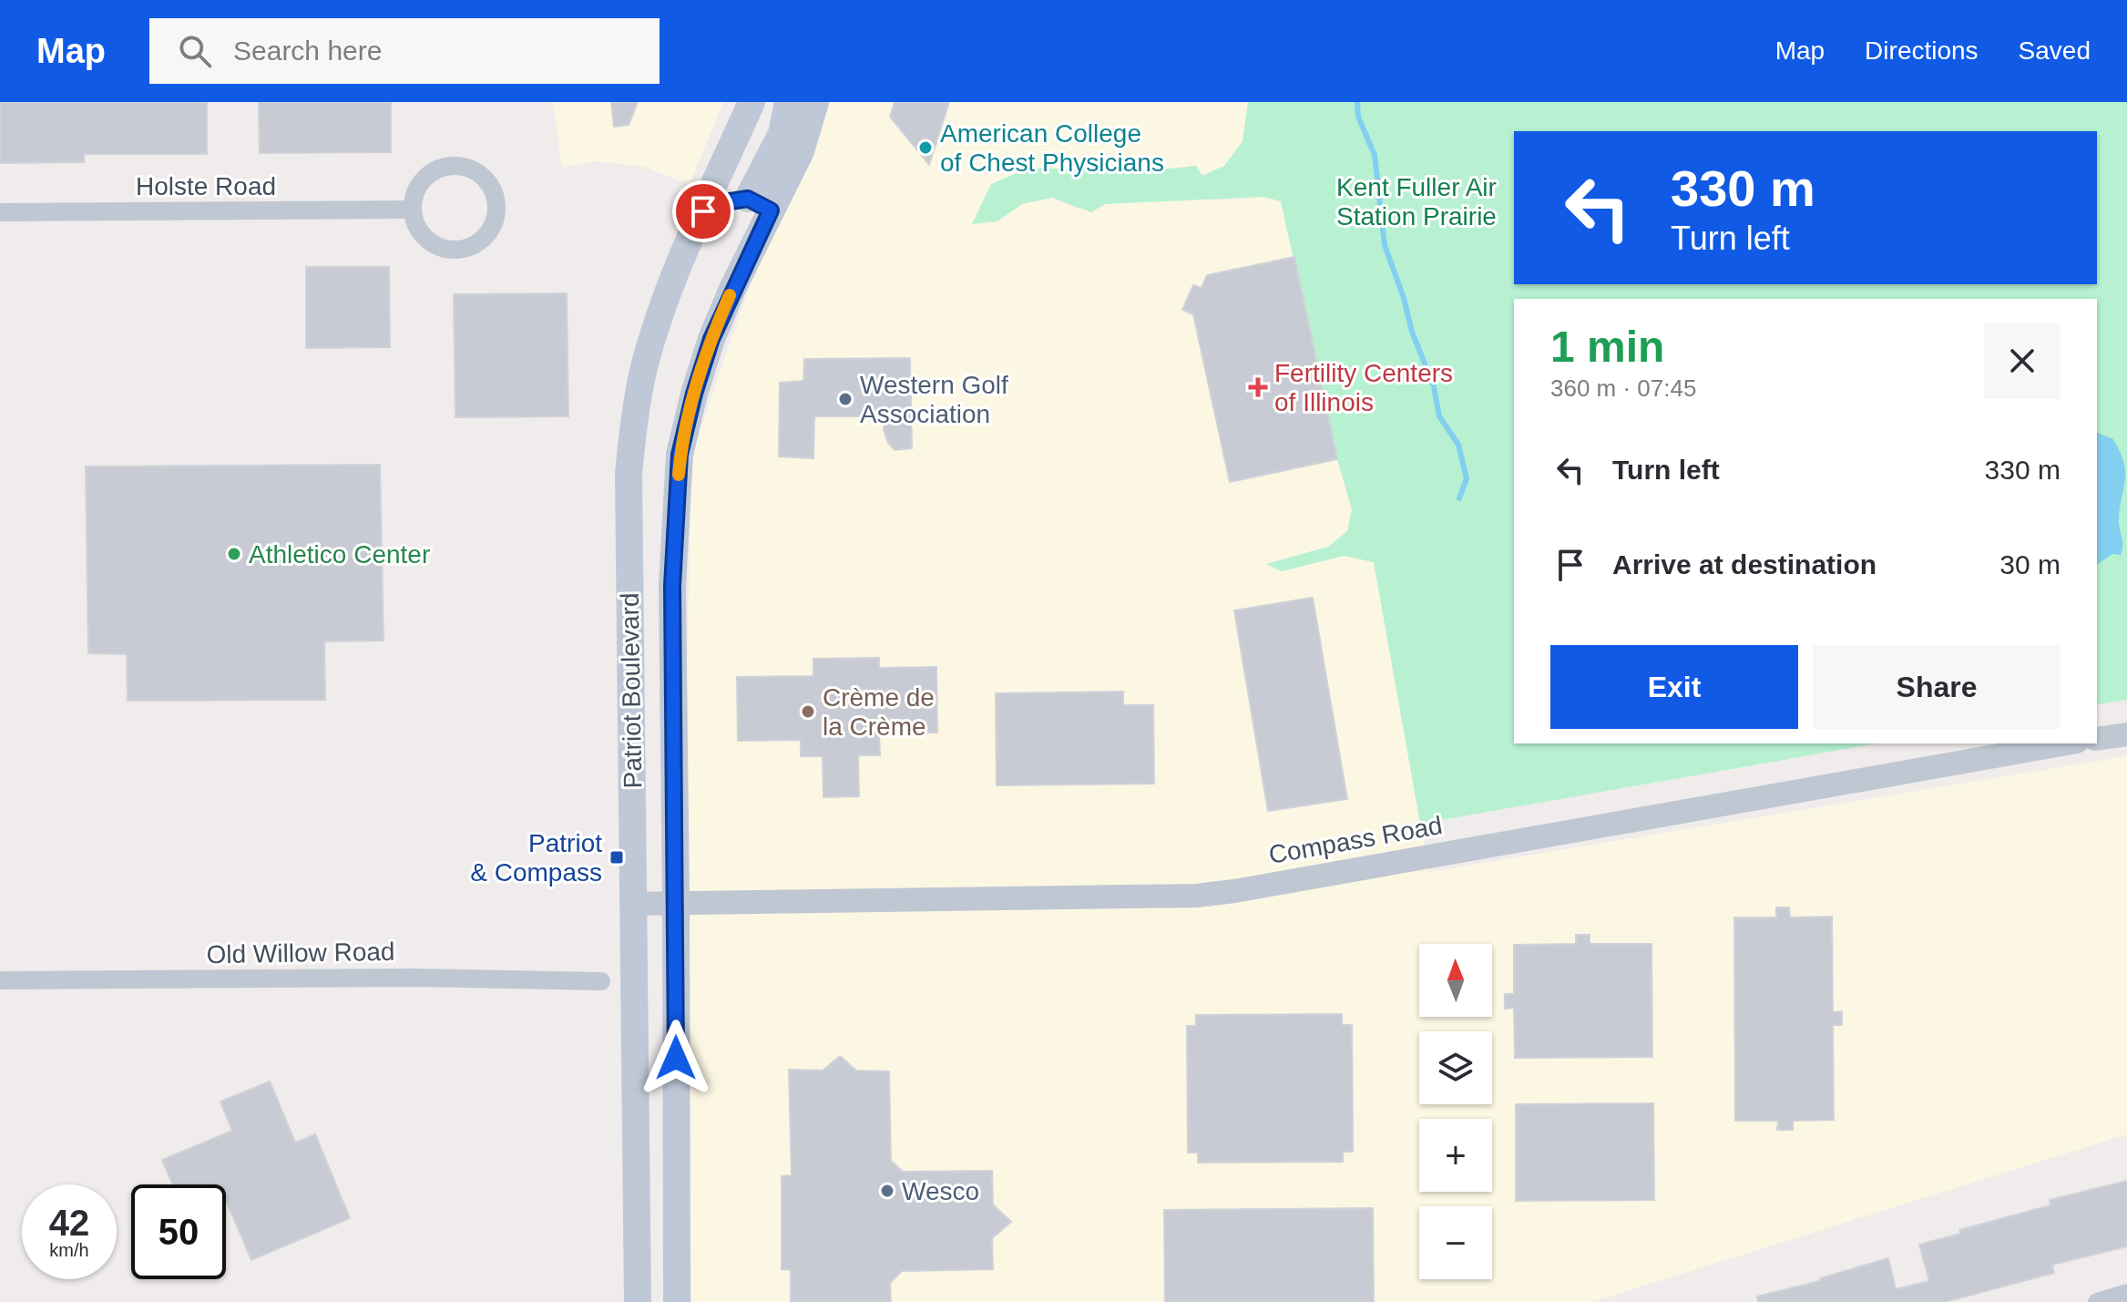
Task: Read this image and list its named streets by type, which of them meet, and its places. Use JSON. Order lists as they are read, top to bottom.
{
  "streets": {
    "main road": ["Patriot Boulevard"],
    "street": ["Holste Road", "Compass Road", "Old Willow Road"]
  },
  "crossings": [
    ["Patriot Boulevard", "Compass Road"]
  ],
  "parks": ["Kent Fuller Air Station Prairie"],
  "places": {
    "other": [
      "American College of Chest Physicians",
      "Western Golf Association",
      "Athletico Center",
      "Crème de la Crème",
      "Wesco"
    ],
    "health": ["Fertility Centers of Illinois"],
    "transit": ["Patriot & Compass"]
  },
  "north": "top",
  "page": {
    "header": "Map",
    "search": "Search here",
    "nav": ["Map", "Directions", "Saved"],
    "turn": ["330 m", "Turn left"],
    "heading": ["1 min", "360 m · 07:45"],
    "list": [
      {
        "name": "Turn left",
        "value": "330 m"
      },
      {
        "name": "Arrive at destination",
        "value": "30 m"
      }
    ],
    "buttons": ["Exit", "Share"],
    "map_buttons": ["+", "−"],
    "speed": "42 km/h",
    "limit": "50"
  }
}
